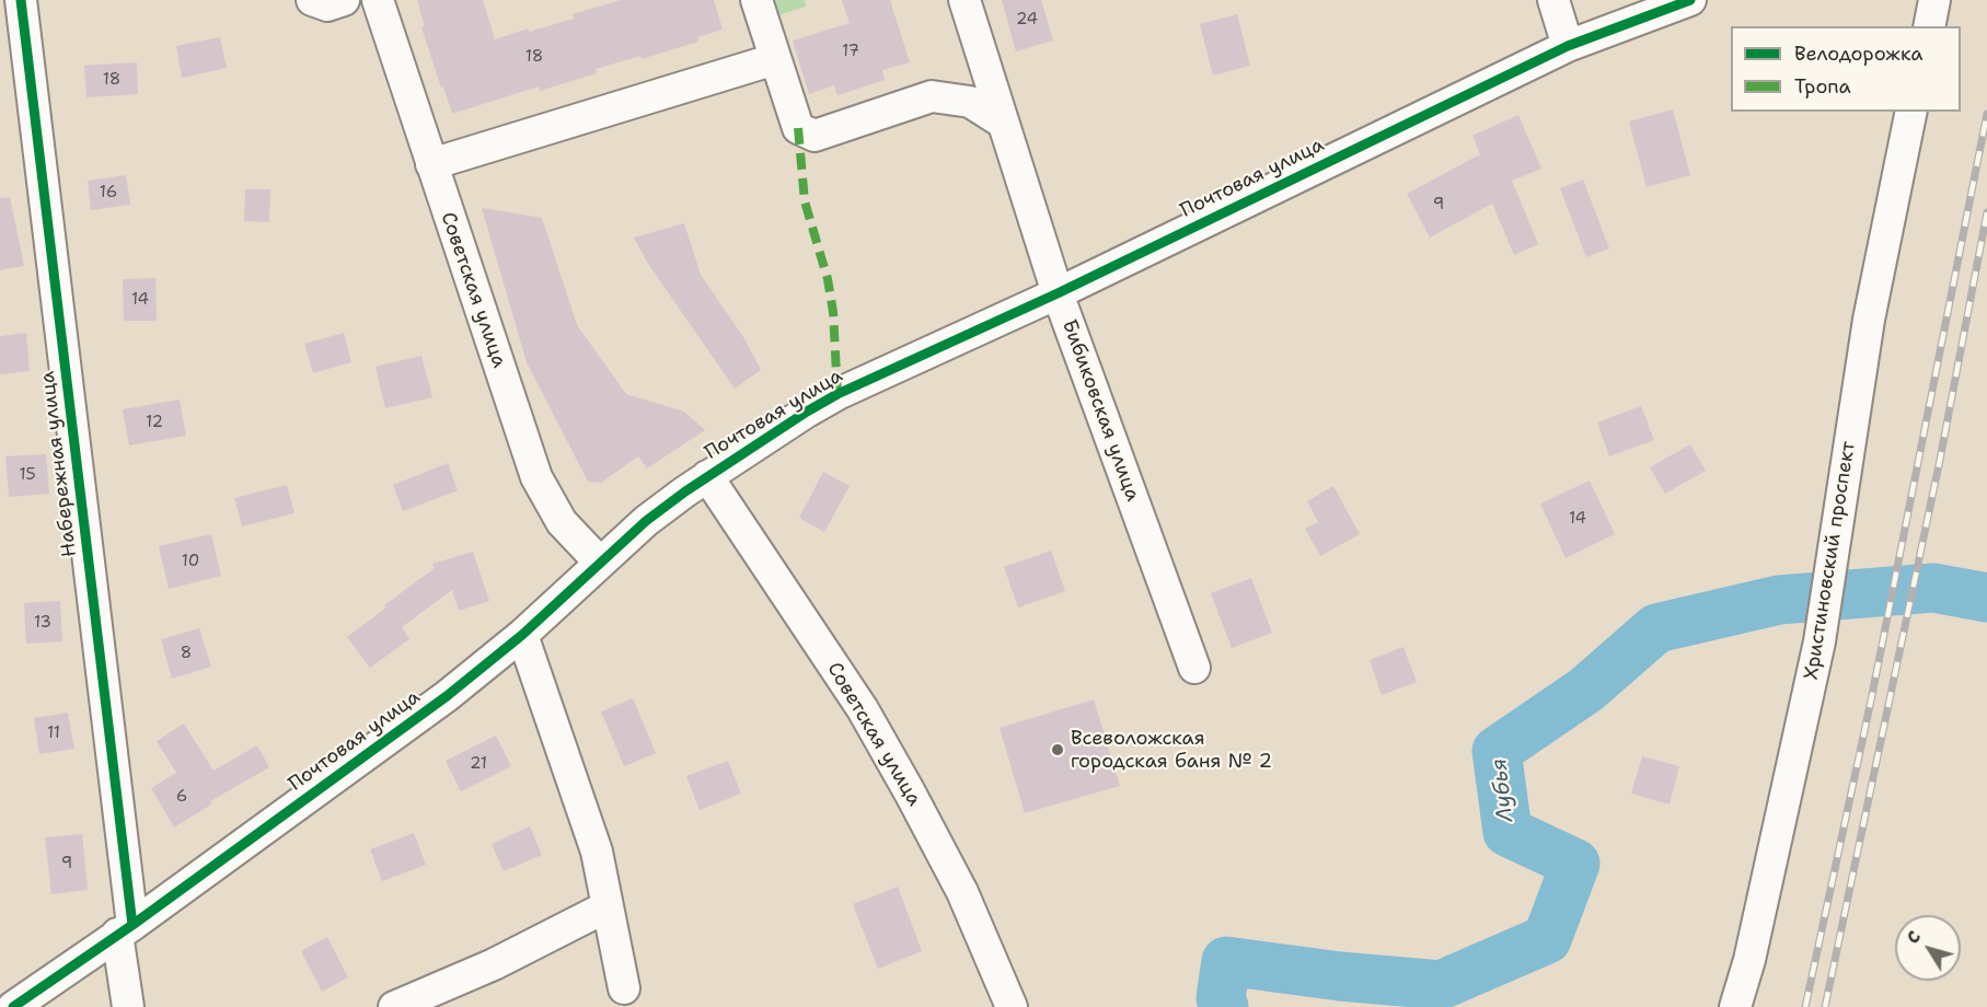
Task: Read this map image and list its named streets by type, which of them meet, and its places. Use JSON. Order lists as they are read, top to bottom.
{
  "streets": {
    "street": [
      "Почтовая улица",
      "Советская улица",
      "Бибиковская улица",
      "Набережная улица",
      "Христиновский проспект"
    ]
  },
  "crossings": [
    ["Почтовая улица", "Советская улица"],
    ["Почтовая улица", "Бибиковская улица"],
    ["Почтовая улица", "Набережная улица"]
  ],
  "water": ["Лубья"],
  "places": ["Всеволожская городская баня № 2"],
  "house_numbers": [
    "24",
    "17",
    "18",
    "18",
    "16",
    "9",
    "14",
    "12",
    "15",
    "14",
    "10",
    "13",
    "8",
    "11",
    "21",
    "6",
    "9"
  ],
  "legend": ["Велодорожка", "Тропа"],
  "north": "top left"
}
